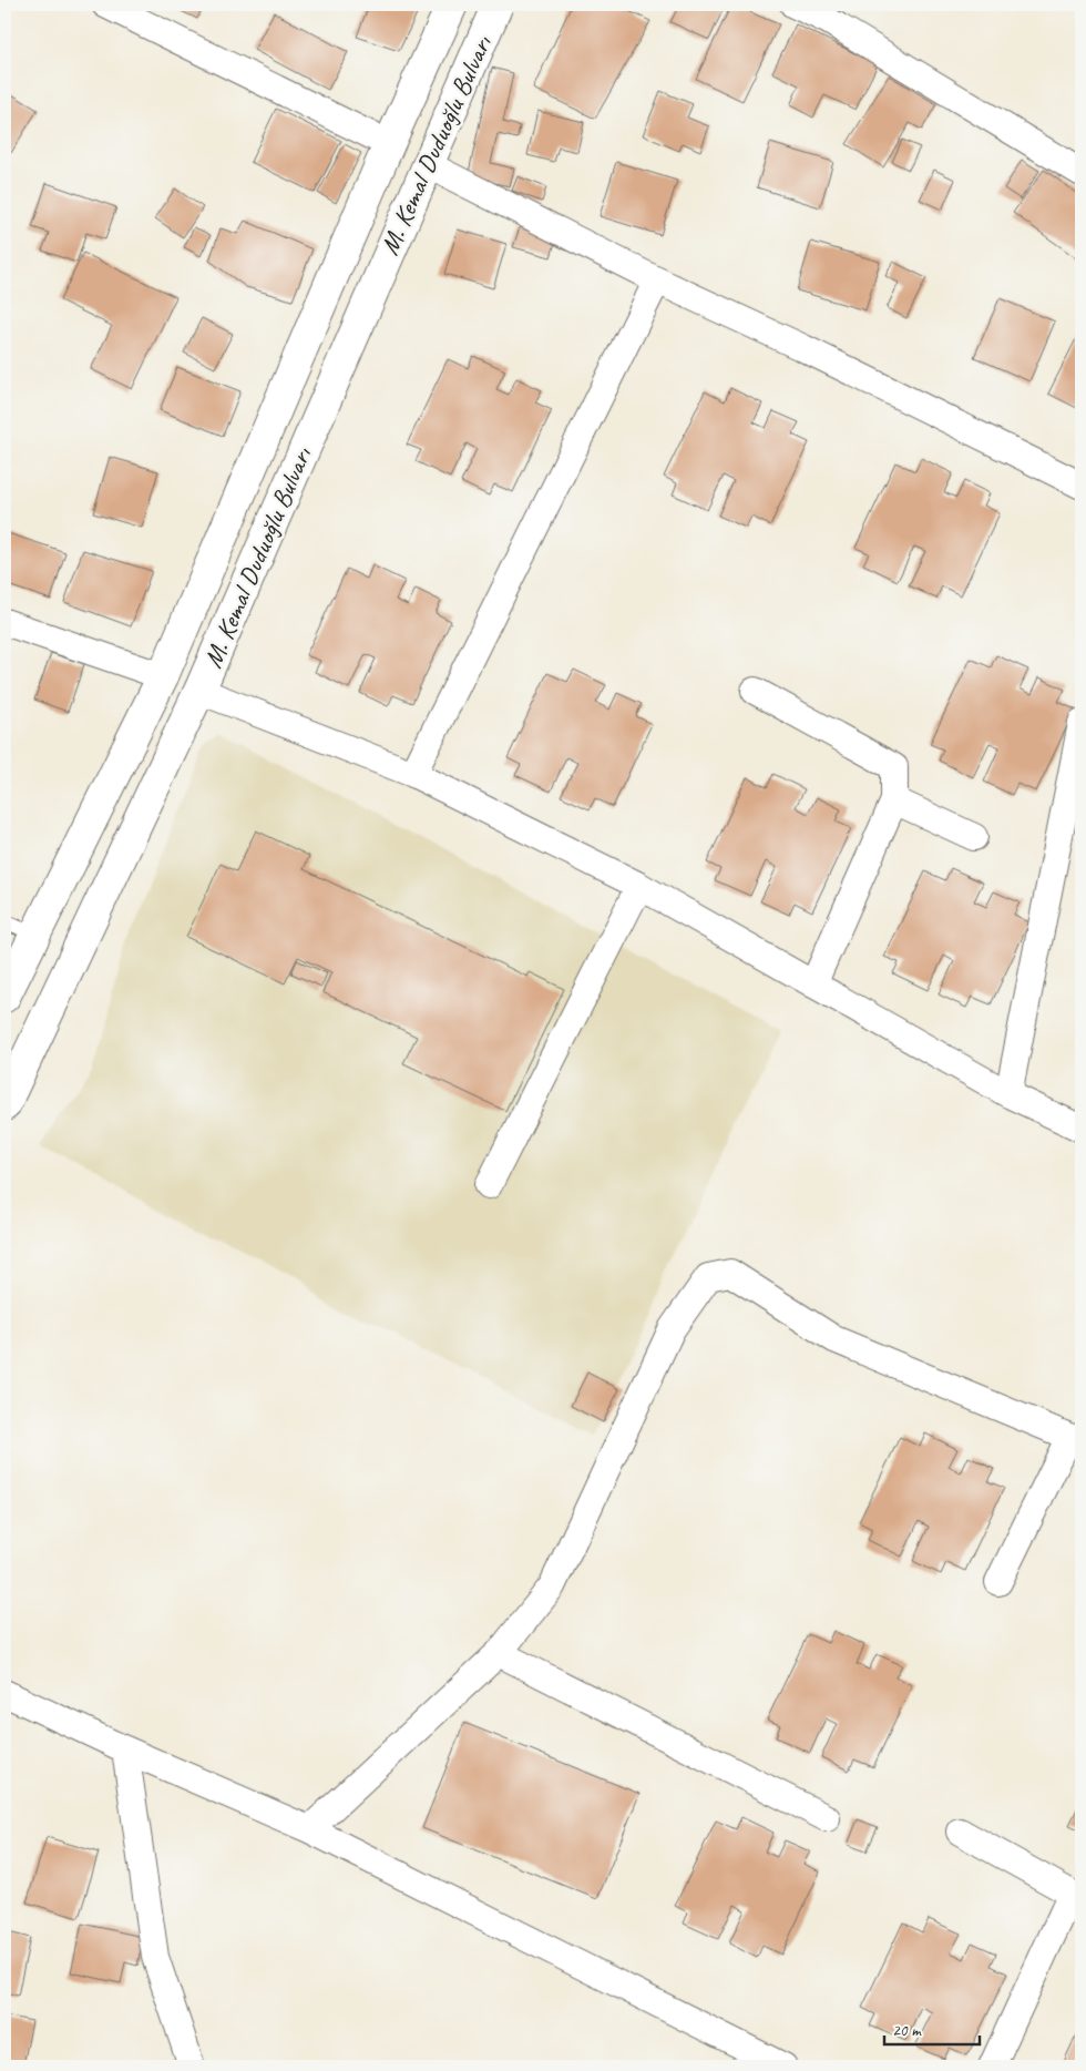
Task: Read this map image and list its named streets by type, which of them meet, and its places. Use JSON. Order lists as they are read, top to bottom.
{
  "streets": {
    "street": ["M. Kemal Duduoğlu Bulvarı"]
  },
  "scale_bar": "20 m"
}
